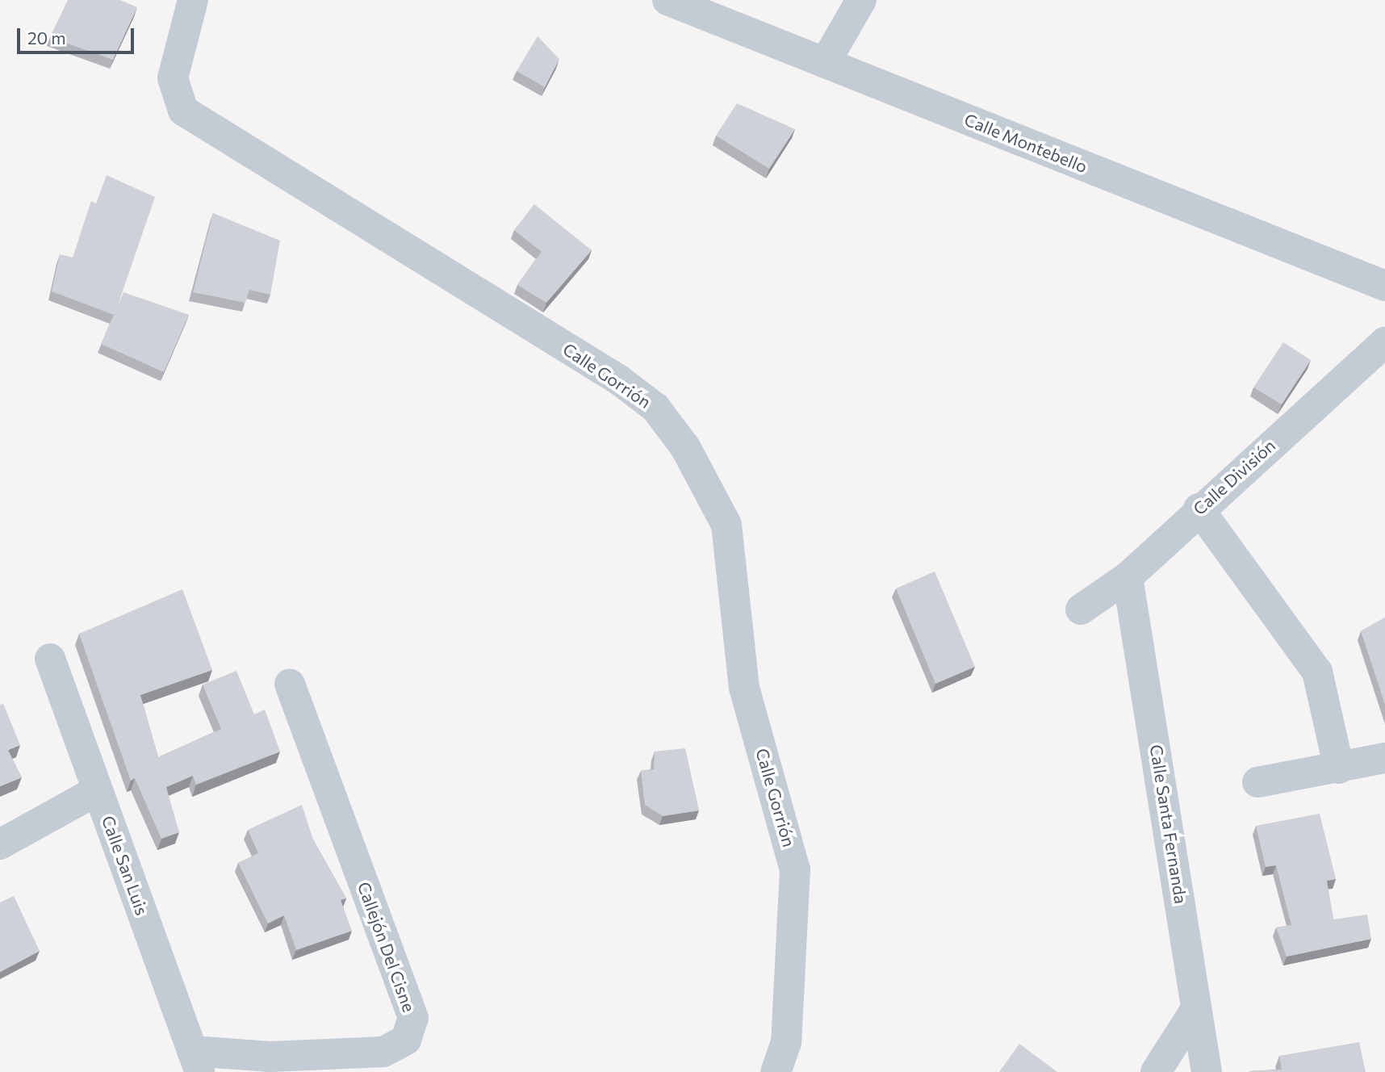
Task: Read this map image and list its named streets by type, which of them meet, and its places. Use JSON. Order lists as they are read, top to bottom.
{
  "streets": {
    "street": [
      "Calle Montebello",
      "Calle Gorrión",
      "Calle División",
      "Calle Santa Fernanda",
      "Calle San Luis",
      "Callejón Del Cisne"
    ]
  },
  "crossings": [
    ["Calle División", "Calle Santa Fernanda"],
    ["Calle San Luis", "Callejón Del Cisne"]
  ],
  "scale_bar": "20 m"
}
